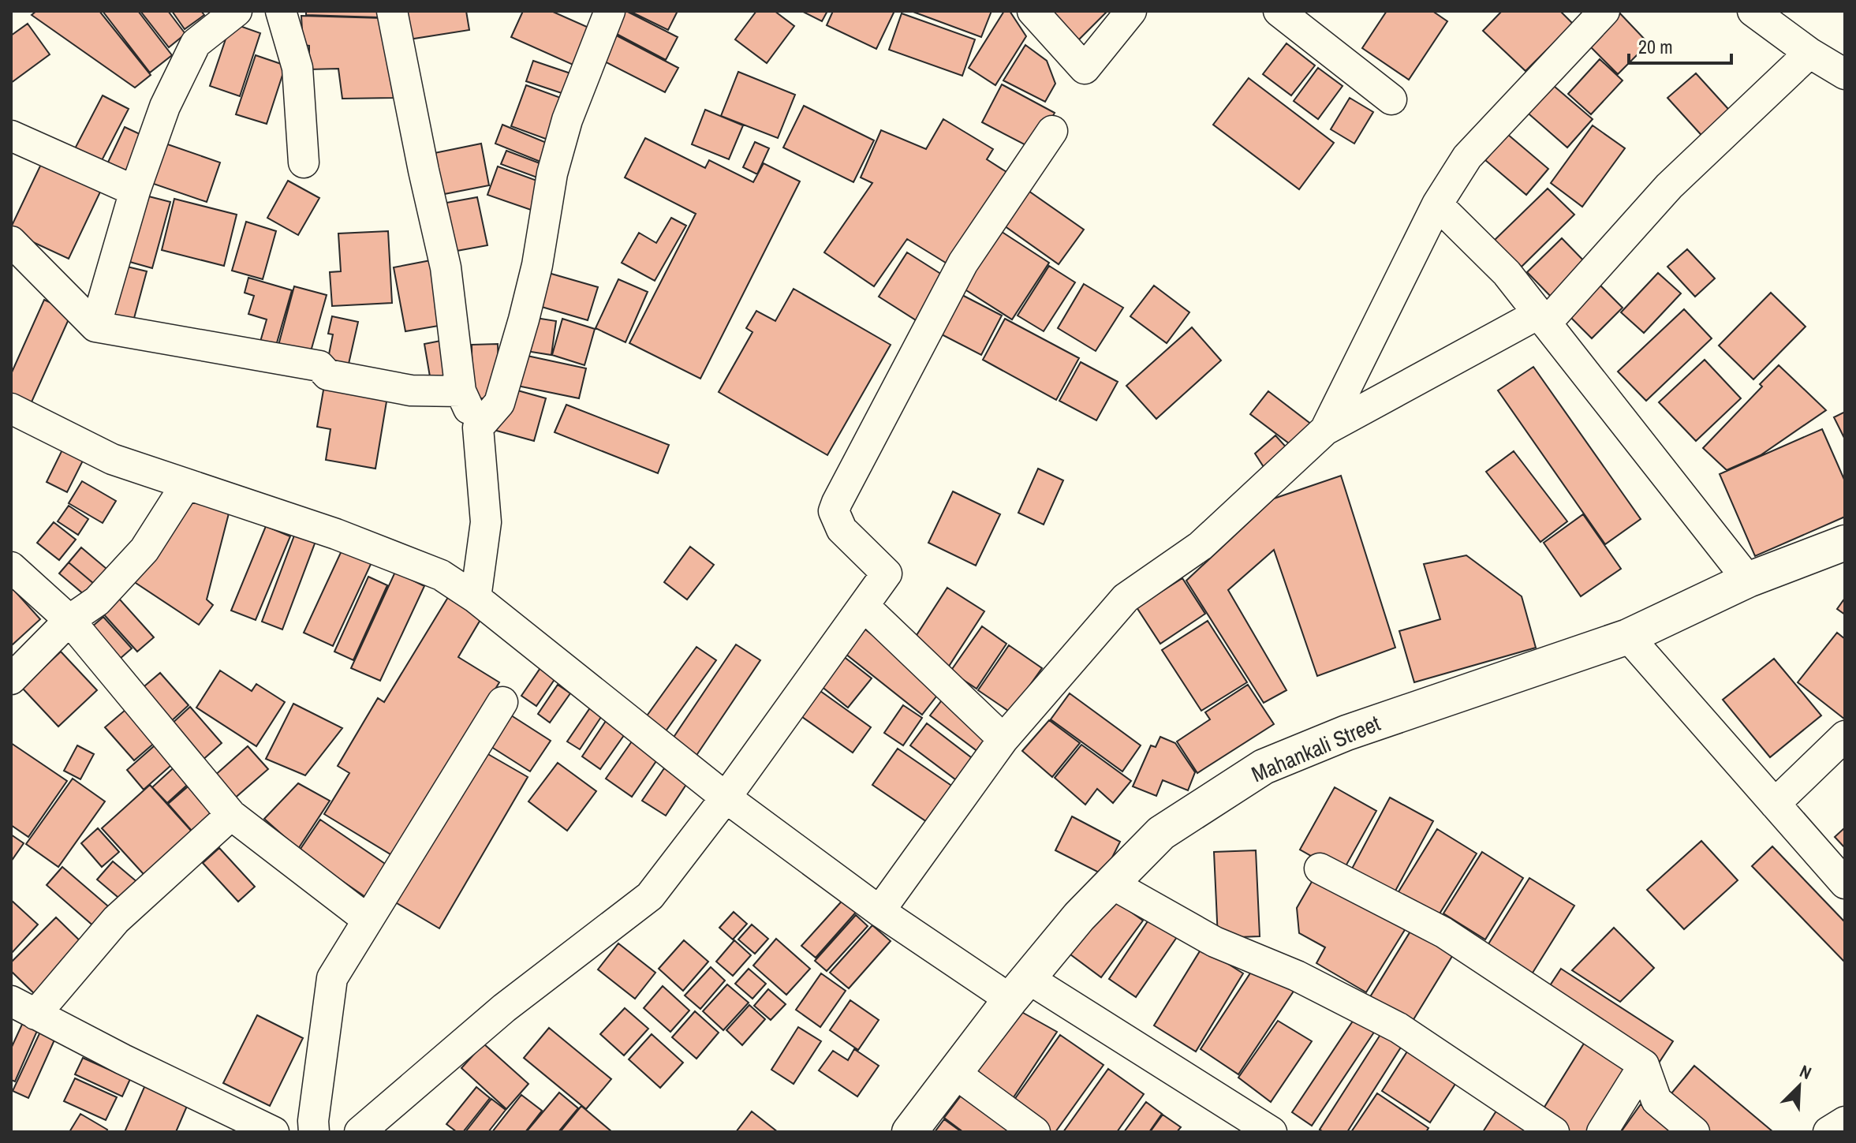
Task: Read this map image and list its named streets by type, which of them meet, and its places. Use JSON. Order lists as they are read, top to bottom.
{
  "streets": {
    "street": ["Mahankali Street"]
  },
  "scale_bar": "20 m",
  "north": "top right"
}
